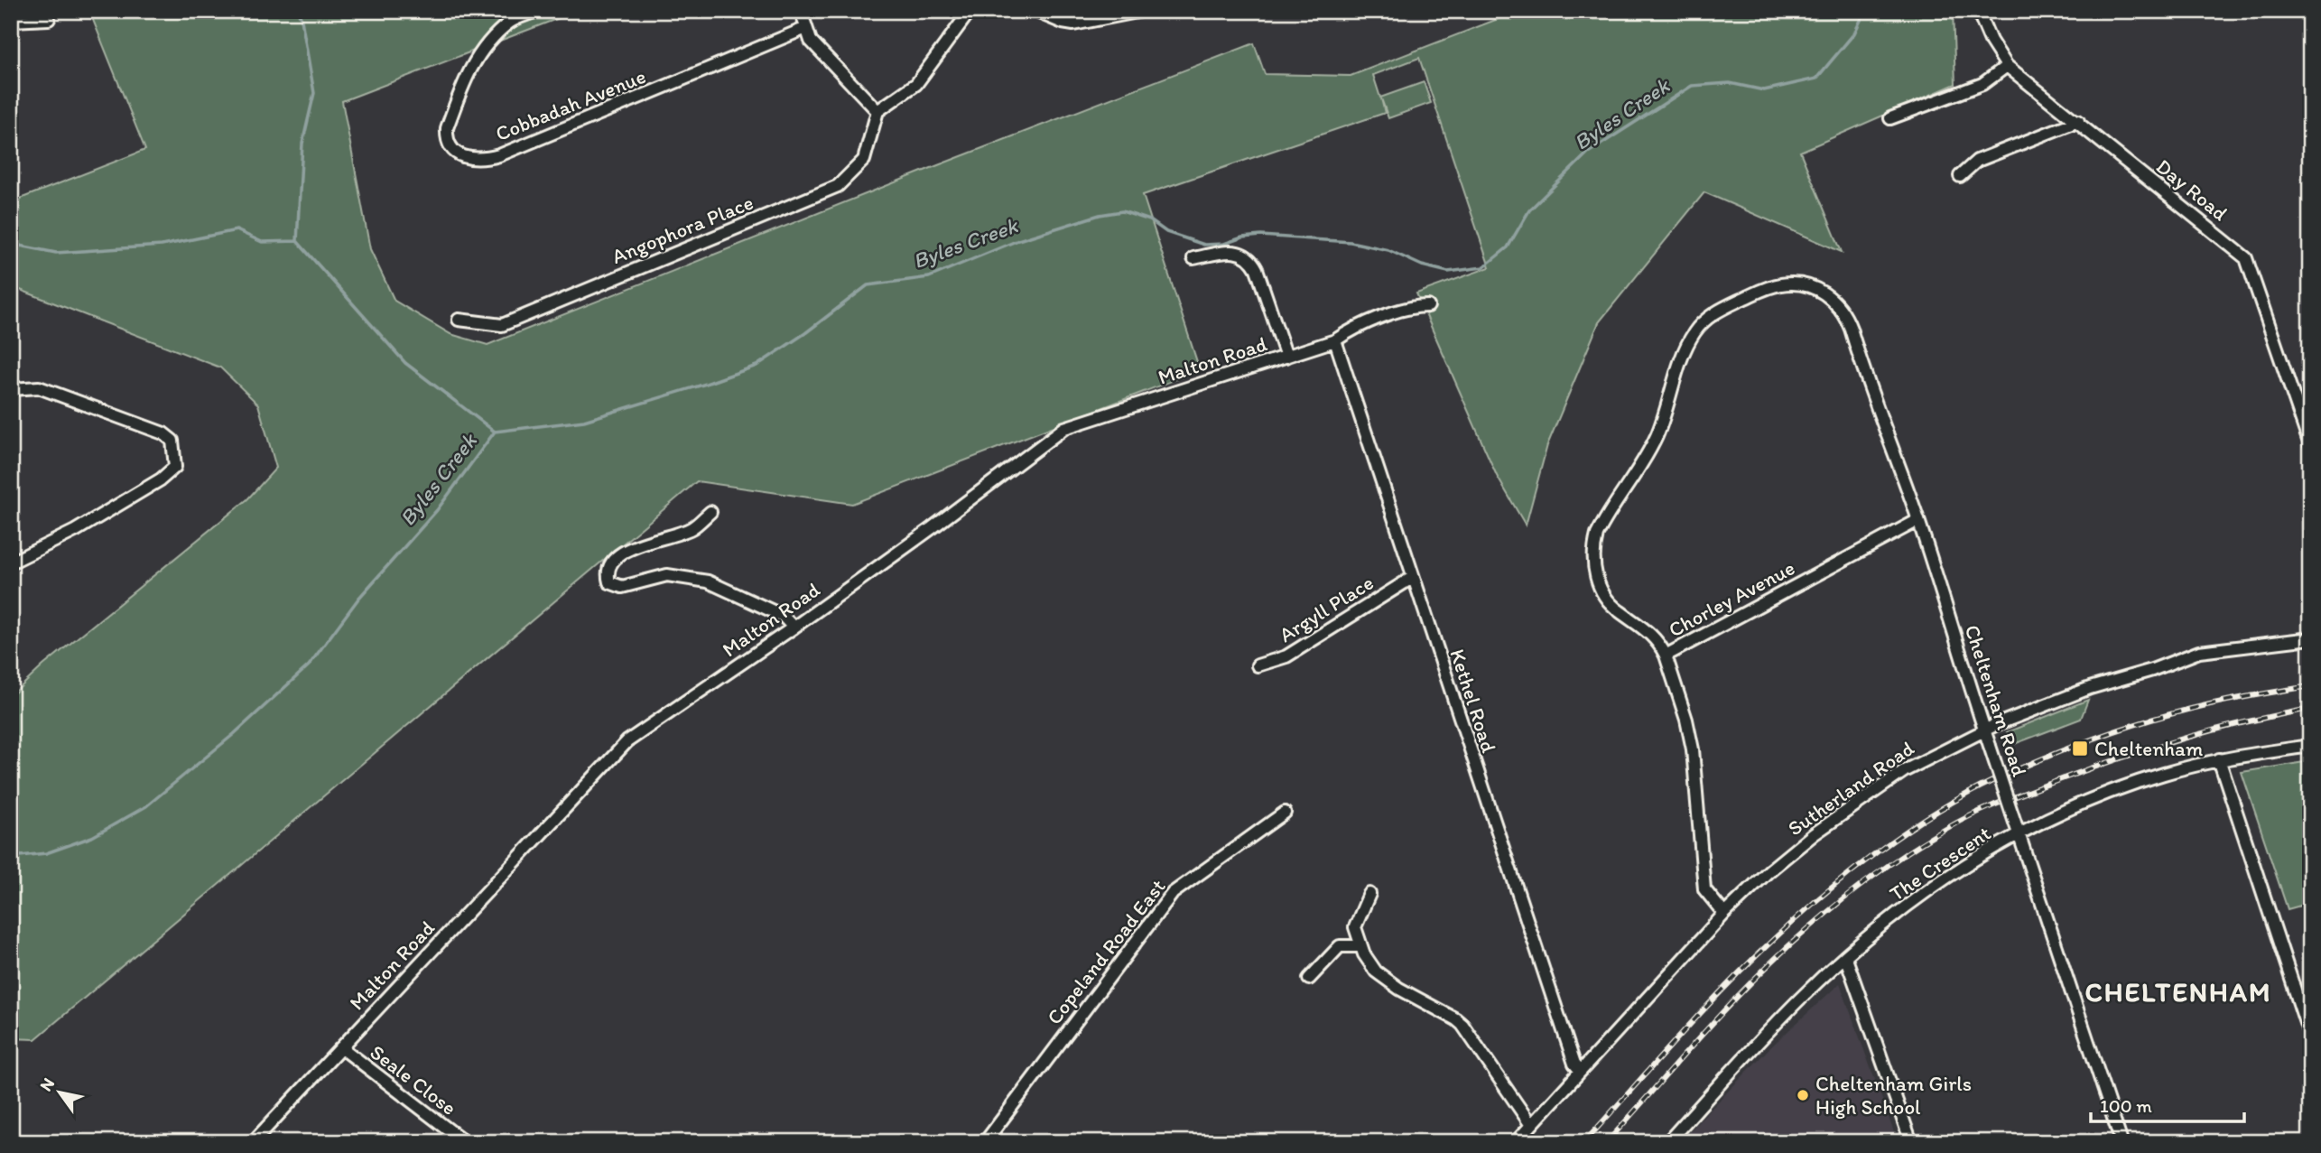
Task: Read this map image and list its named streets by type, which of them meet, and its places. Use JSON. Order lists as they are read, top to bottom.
{
  "streets": {
    "street": [
      "Cobbadah Avenue",
      "Day Road",
      "Angophora Place",
      "Malton Road",
      "Chorley Avenue",
      "Argyll Place",
      "Kethel Road",
      "Cheltenham Road",
      "Sutherland Road",
      "The Crescent",
      "Copeland Road East",
      "Seale Close"
    ]
  },
  "crossings": [
    ["Malton Road", "Kethel Road"],
    ["Malton Road", "Seale Close"],
    ["Chorley Avenue", "Cheltenham Road"],
    ["Chorley Avenue", "Sutherland Road"],
    ["Argyll Place", "Kethel Road"],
    ["Kethel Road", "Sutherland Road"],
    ["Cheltenham Road", "Sutherland Road"],
    ["Cheltenham Road", "The Crescent"]
  ],
  "districts": ["CHELTENHAM"],
  "water": ["Byles Creek"],
  "places": {
    "transit": ["Cheltenham"],
    "other": ["Cheltenham Girls High School"]
  },
  "scale_bar": "100 m",
  "north": "top left"
}
